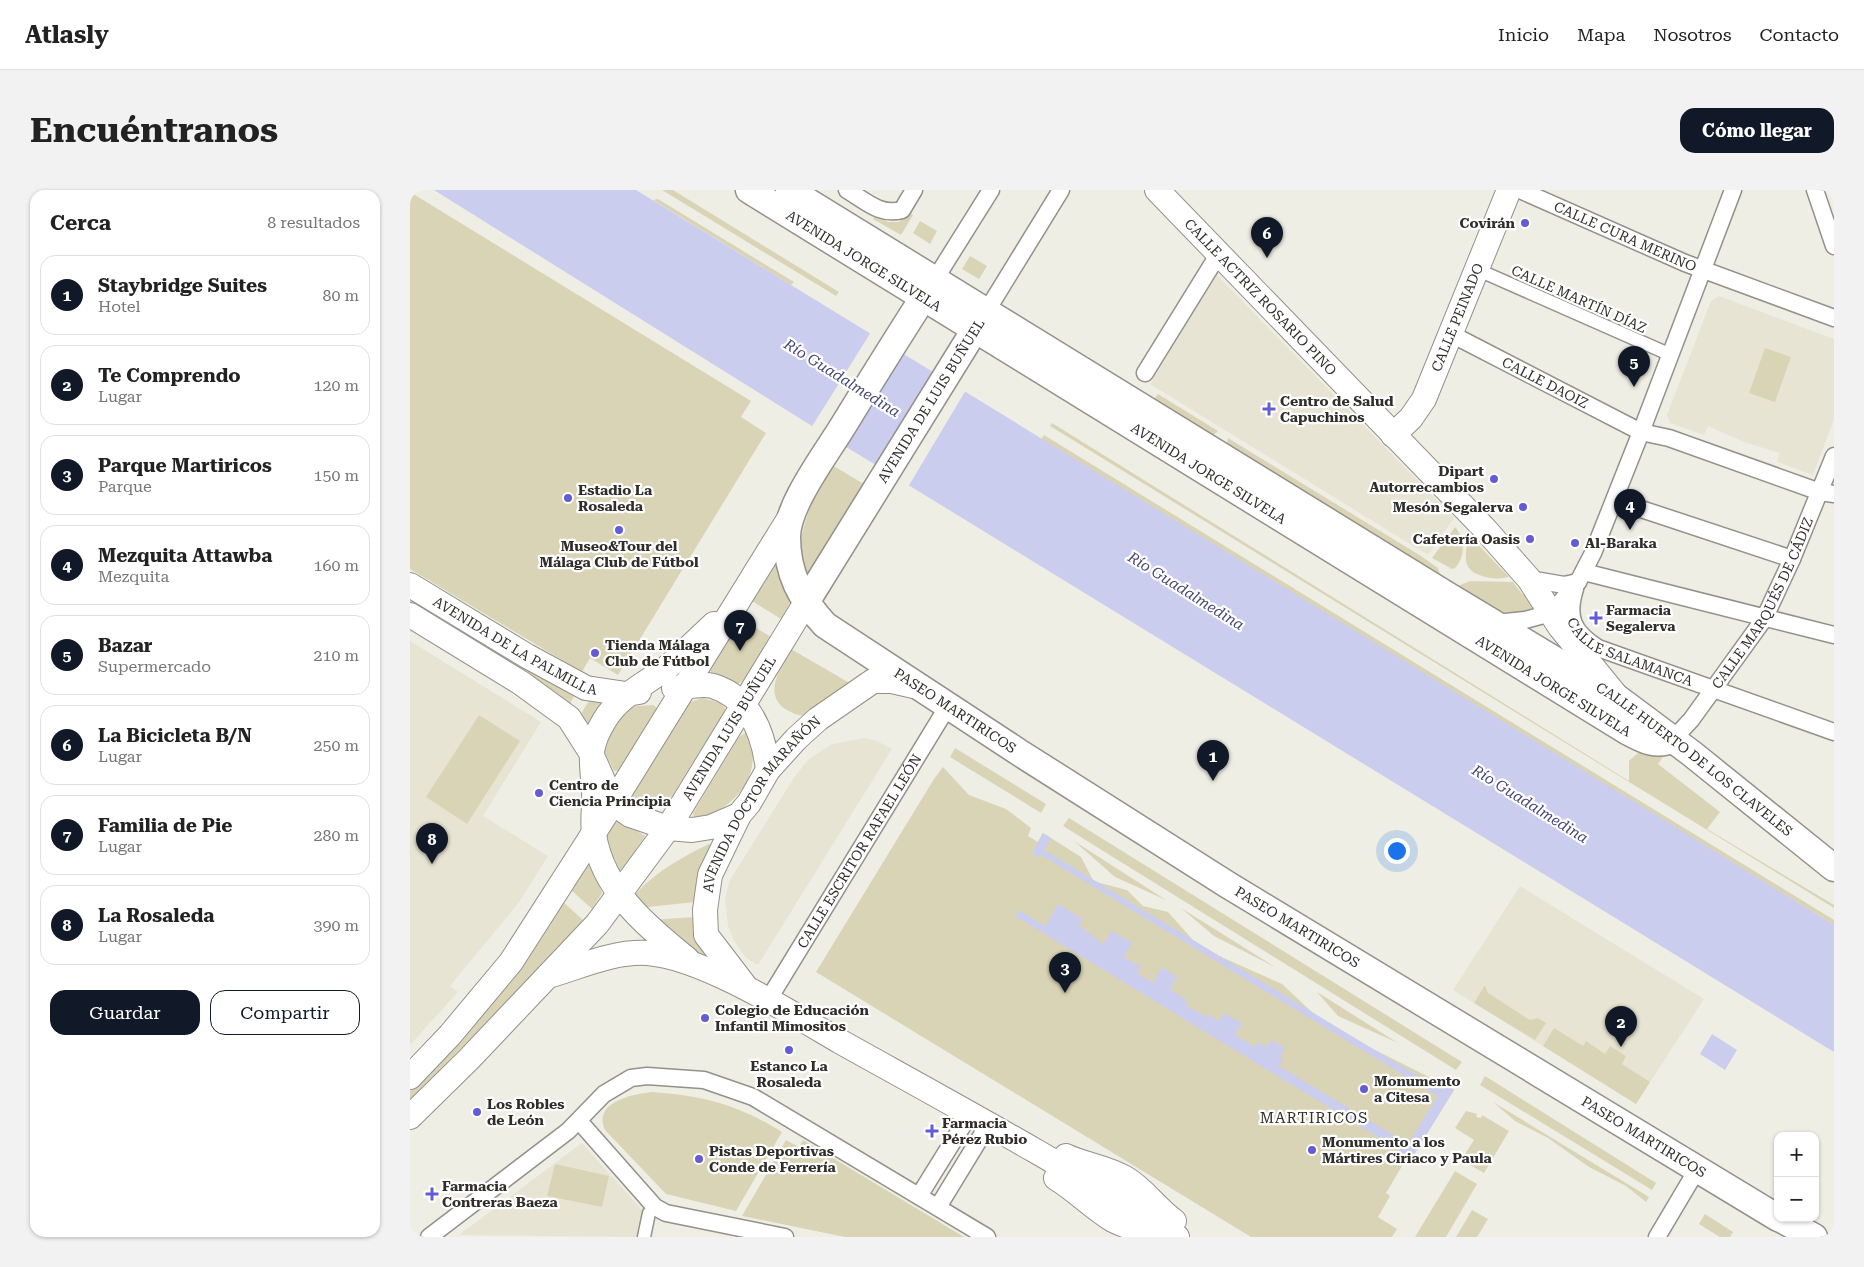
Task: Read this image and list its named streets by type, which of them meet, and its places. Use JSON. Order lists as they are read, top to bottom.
{
  "streets": {
    "main road": [
      "AVENIDA JORGE SILVELA",
      "CALLE ACTRIZ ROSARIO PINO",
      "CALLE PEINADO",
      "AVENIDA DE LUIS BUÑUEL",
      "AVENIDA DE LA PALMILLA",
      "PASEO MARTIRICOS",
      "AVENIDA LUIS BUÑUEL",
      "CALLE HUERTO DE LOS CLAVELES",
      "AVENIDA DOCTOR MARAÑÓN"
    ],
    "street": [
      "CALLE CURA MERINO",
      "CALLE MARTÍN DÍAZ",
      "CALLE DAOIZ",
      "CALLE MARQUÉS DE CÁDIZ",
      "CALLE SALAMANCA",
      "CALLE ESCRITOR RAFAEL LEÓN"
    ]
  },
  "crossings": [
    ["AVENIDA JORGE SILVELA", "AVENIDA DE LUIS BUÑUEL"],
    ["AVENIDA JORGE SILVELA", "CALLE MARQUÉS DE CÁDIZ"],
    ["AVENIDA JORGE SILVELA", "CALLE HUERTO DE LOS CLAVELES"],
    ["CALLE ACTRIZ ROSARIO PINO", "CALLE PEINADO"],
    ["CALLE ACTRIZ ROSARIO PINO", "CALLE HUERTO DE LOS CLAVELES"],
    ["CALLE MARTÍN DÍAZ", "CALLE PEINADO"],
    ["CALLE PEINADO", "CALLE DAOIZ"],
    ["CALLE DAOIZ", "CALLE MARQUÉS DE CÁDIZ"],
    ["AVENIDA DE LUIS BUÑUEL", "AVENIDA LUIS BUÑUEL"],
    ["CALLE MARQUÉS DE CÁDIZ", "CALLE SALAMANCA"],
    ["CALLE MARQUÉS DE CÁDIZ", "CALLE HUERTO DE LOS CLAVELES"],
    ["AVENIDA DE LA PALMILLA", "AVENIDA LUIS BUÑUEL"],
    ["AVENIDA DE LA PALMILLA", "AVENIDA DOCTOR MARAÑÓN"],
    ["PASEO MARTIRICOS", "AVENIDA LUIS BUÑUEL"],
    ["PASEO MARTIRICOS", "AVENIDA DOCTOR MARAÑÓN"],
    ["PASEO MARTIRICOS", "CALLE ESCRITOR RAFAEL LEÓN"],
    ["AVENIDA LUIS BUÑUEL", "AVENIDA DOCTOR MARAÑÓN"],
    ["AVENIDA DOCTOR MARAÑÓN", "CALLE ESCRITOR RAFAEL LEÓN"]
  ],
  "districts": ["MARTIRICOS"],
  "water": ["Río Guadalmedina"],
  "places": {
    "other": [
      "Covirán",
      "Dipart Autorrecambios",
      "Estadio La Rosaleda",
      "Mesón Segalerva",
      "Museo&Tour del Málaga Club de Fútbol",
      "Cafetería Oasis",
      "Al-Baraka",
      "Tienda Málaga Club de Fútbol",
      "Centro de Ciencia Principia",
      "Colegio de Educación Infantil Mimositos",
      "Estanco La Rosaleda",
      "Monumento a Citesa",
      "Los Robles de León",
      "Monumento a los Mártires Ciriaco y Paula",
      "Pistas Deportivas Conde de Ferrería"
    ],
    "health": [
      "Centro de Salud Capuchinos",
      "Farmacia Segalerva",
      "Farmacia Pérez Rubio",
      "Farmacia Contreras Baeza"
    ]
  },
  "page": {
    "header": "Atlasly",
    "nav": [
      "Inicio",
      "Mapa",
      "Nosotros",
      "Contacto"
    ],
    "buttons": [
      "Cómo llegar",
      ["Guardar", "Compartir"]
    ],
    "title": "Encuéntranos",
    "heading": ["Cerca", "8 resultados"],
    "pins": [
      "6",
      "5",
      "4",
      "7",
      "1",
      "8",
      "3",
      "2"
    ],
    "list": [
      {
        "mark": "1",
        "name": "Staybridge Suites",
        "note": "Hotel",
        "value": "80 m"
      },
      {
        "mark": "2",
        "name": "Te Comprendo",
        "note": "Lugar",
        "value": "120 m"
      },
      {
        "mark": "3",
        "name": "Parque Martiricos",
        "note": "Parque",
        "value": "150 m"
      },
      {
        "mark": "4",
        "name": "Mezquita Attawba",
        "note": "Mezquita",
        "value": "160 m"
      },
      {
        "mark": "5",
        "name": "Bazar",
        "note": "Supermercado",
        "value": "210 m"
      },
      {
        "mark": "6",
        "name": "La Bicicleta B/N",
        "note": "Lugar",
        "value": "250 m"
      },
      {
        "mark": "7",
        "name": "Familia de Pie",
        "note": "Lugar",
        "value": "280 m"
      },
      {
        "mark": "8",
        "name": "La Rosaleda",
        "note": "Lugar",
        "value": "390 m"
      }
    ],
    "map_buttons": ["+", "−"]
  }
}
